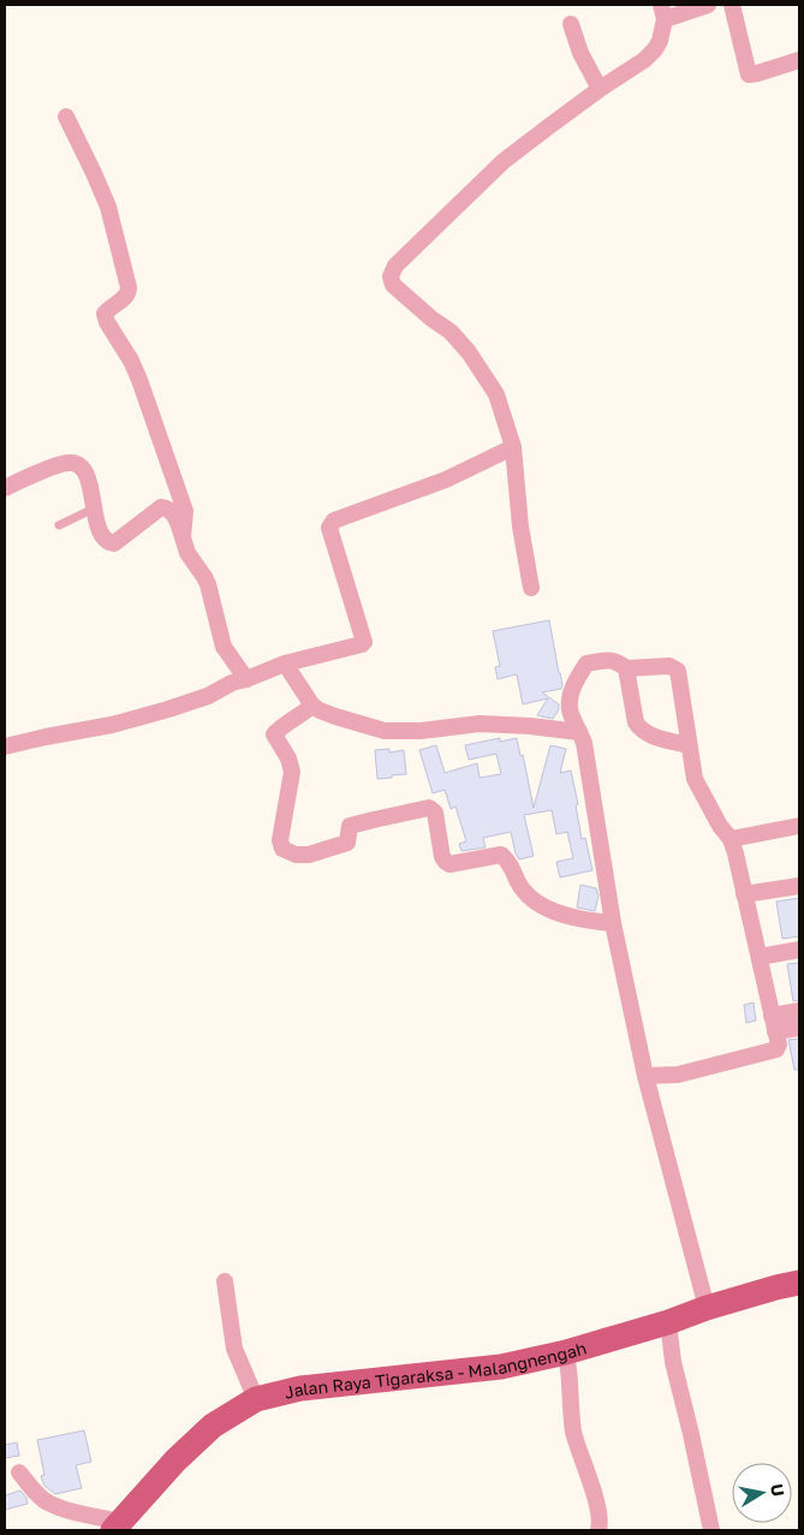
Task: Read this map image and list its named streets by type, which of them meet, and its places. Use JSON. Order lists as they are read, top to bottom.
{
  "streets": {
    "main road": ["Jalan Raya Tigaraksa - Malangnengah"]
  },
  "north": "right"
}
